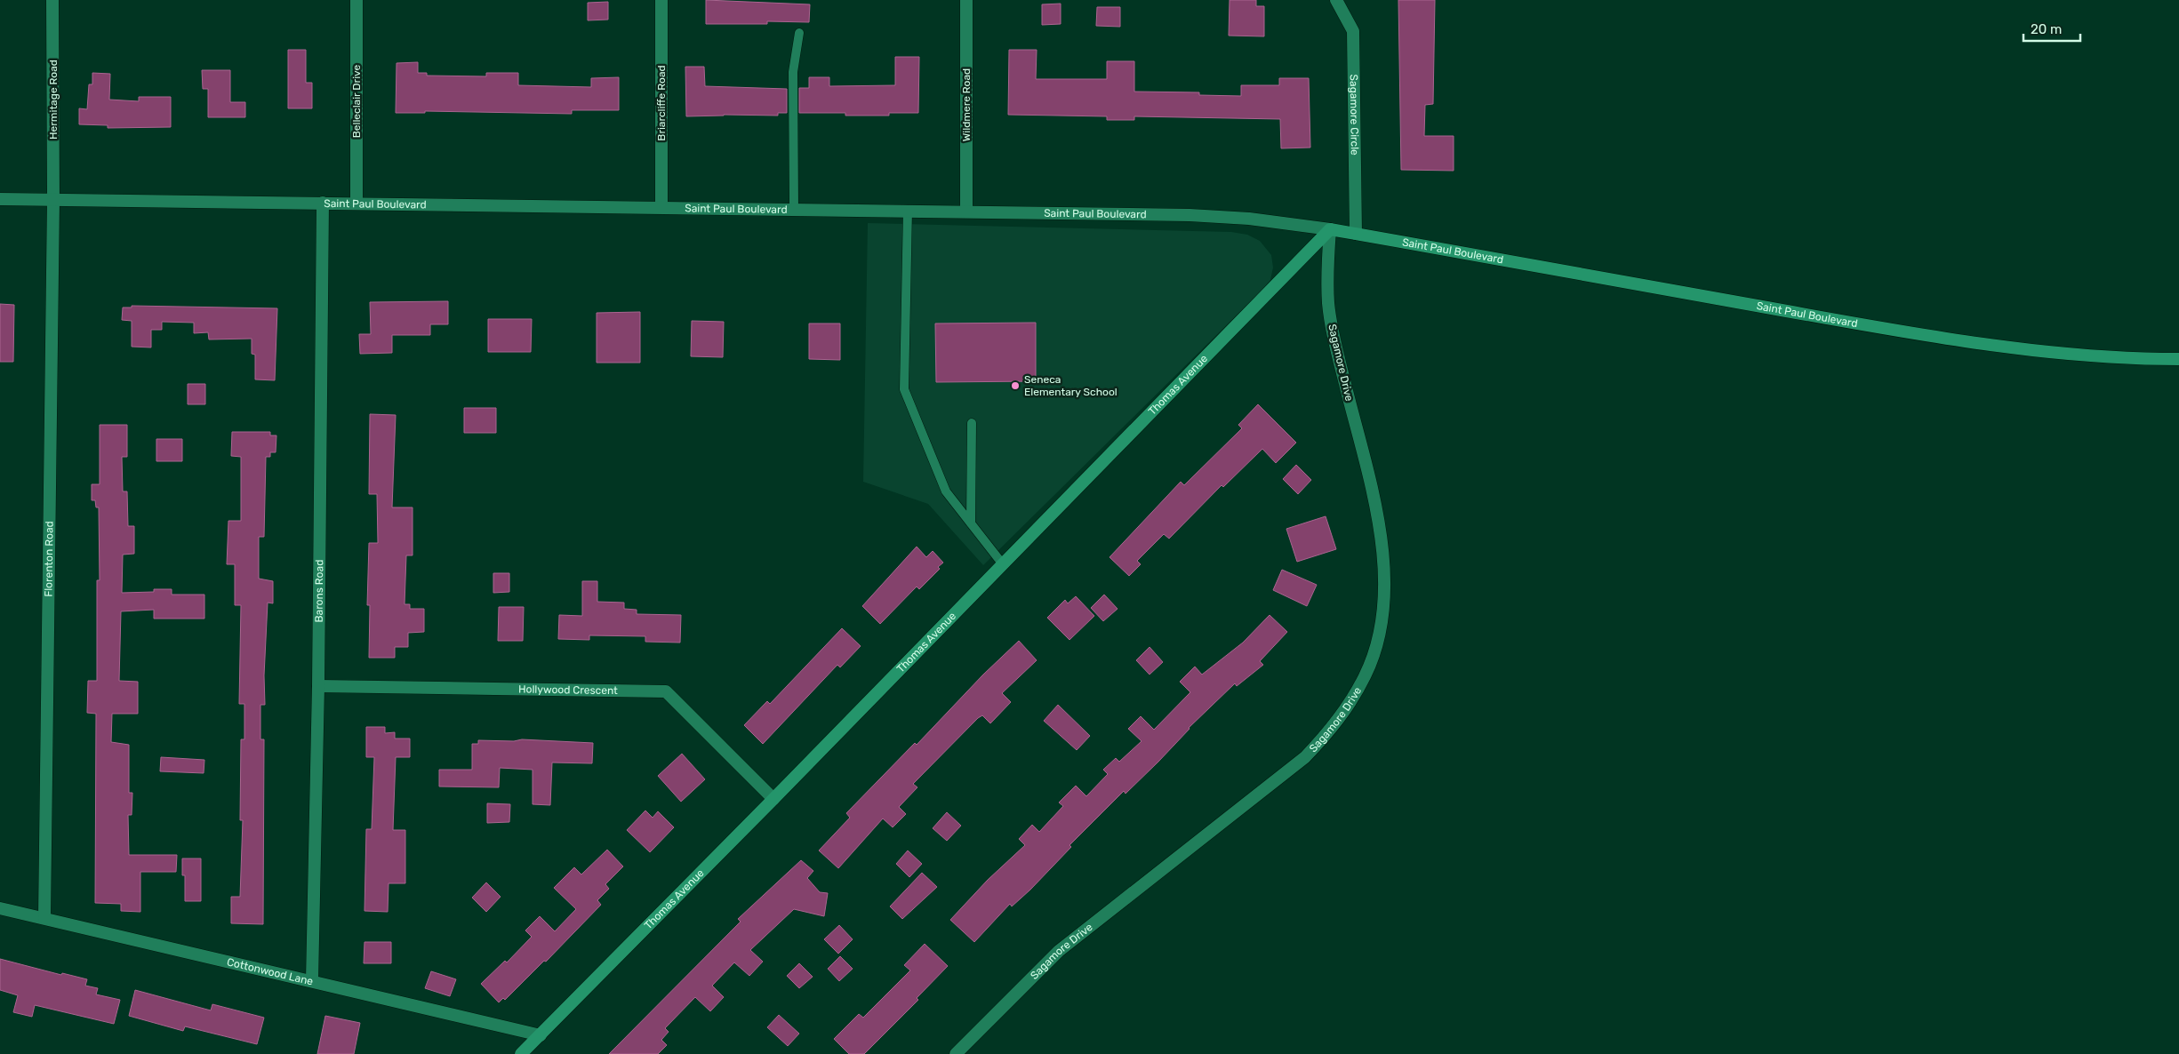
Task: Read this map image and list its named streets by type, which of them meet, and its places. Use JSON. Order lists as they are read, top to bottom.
{
  "streets": {
    "main road": ["Saint Paul Boulevard", "Thomas Avenue"],
    "street": [
      "Hermitage Road",
      "Belleclair Drive",
      "Briarcliffe Road",
      "Wildmere Road",
      "Sagamore Circle",
      "Sagamore Drive",
      "Florenton Road",
      "Barons Road",
      "Hollywood Crescent",
      "Cottonwood Lane"
    ]
  },
  "crossings": [
    ["Hermitage Road", "Saint Paul Boulevard"],
    ["Hermitage Road", "Florenton Road"],
    ["Belleclair Drive", "Saint Paul Boulevard"],
    ["Briarcliffe Road", "Saint Paul Boulevard"],
    ["Wildmere Road", "Saint Paul Boulevard"],
    ["Sagamore Circle", "Saint Paul Boulevard"],
    ["Saint Paul Boulevard", "Sagamore Drive"],
    ["Saint Paul Boulevard", "Thomas Avenue"],
    ["Saint Paul Boulevard", "Florenton Road"],
    ["Saint Paul Boulevard", "Barons Road"],
    ["Sagamore Drive", "Thomas Avenue"],
    ["Thomas Avenue", "Hollywood Crescent"],
    ["Thomas Avenue", "Cottonwood Lane"],
    ["Florenton Road", "Cottonwood Lane"],
    ["Barons Road", "Hollywood Crescent"],
    ["Barons Road", "Cottonwood Lane"]
  ],
  "places": ["Seneca Elementary School"],
  "scale_bar": "20 m"
}
